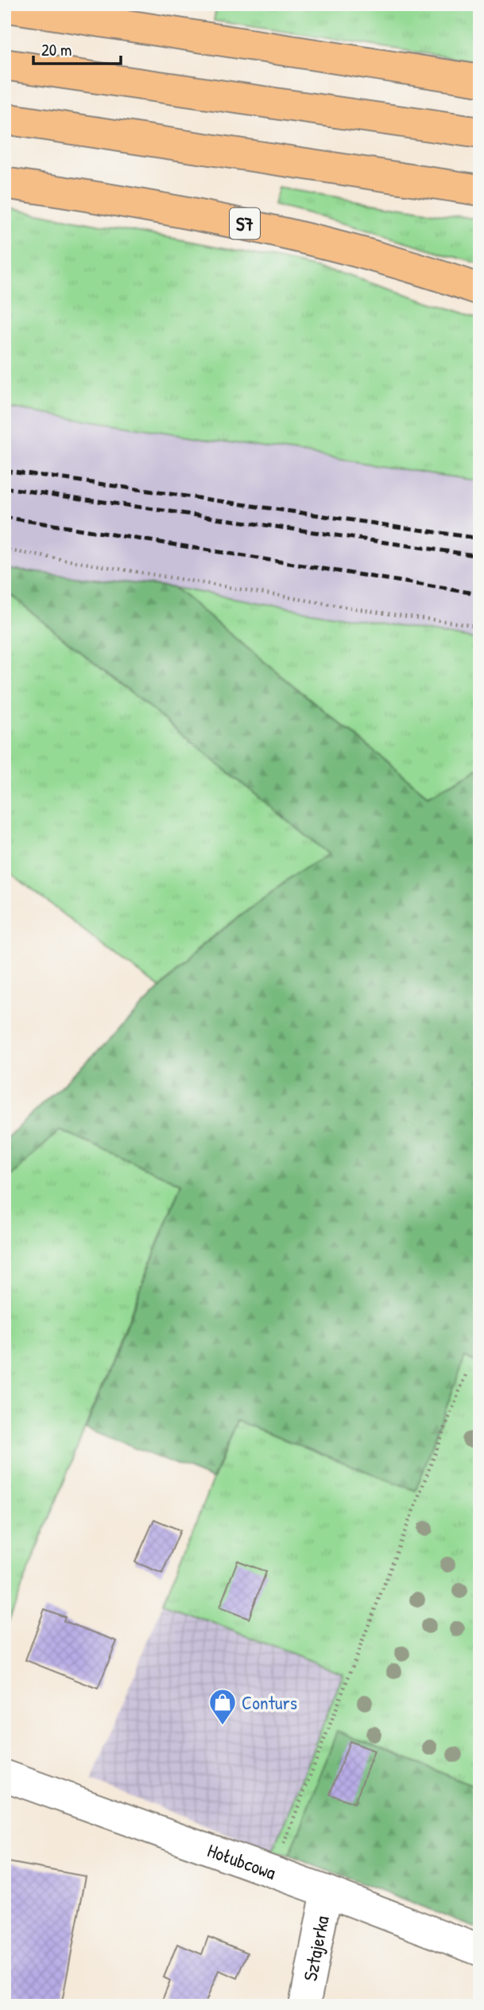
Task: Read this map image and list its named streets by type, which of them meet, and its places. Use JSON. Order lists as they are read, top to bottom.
{
  "streets": {
    "highway": ["S7"],
    "street": ["Hołubcowa", "Sztajerka"]
  },
  "crossings": [
    ["Hołubcowa", "Sztajerka"]
  ],
  "places": {
    "shop": ["Conturs"]
  },
  "scale_bar": "20 m"
}
